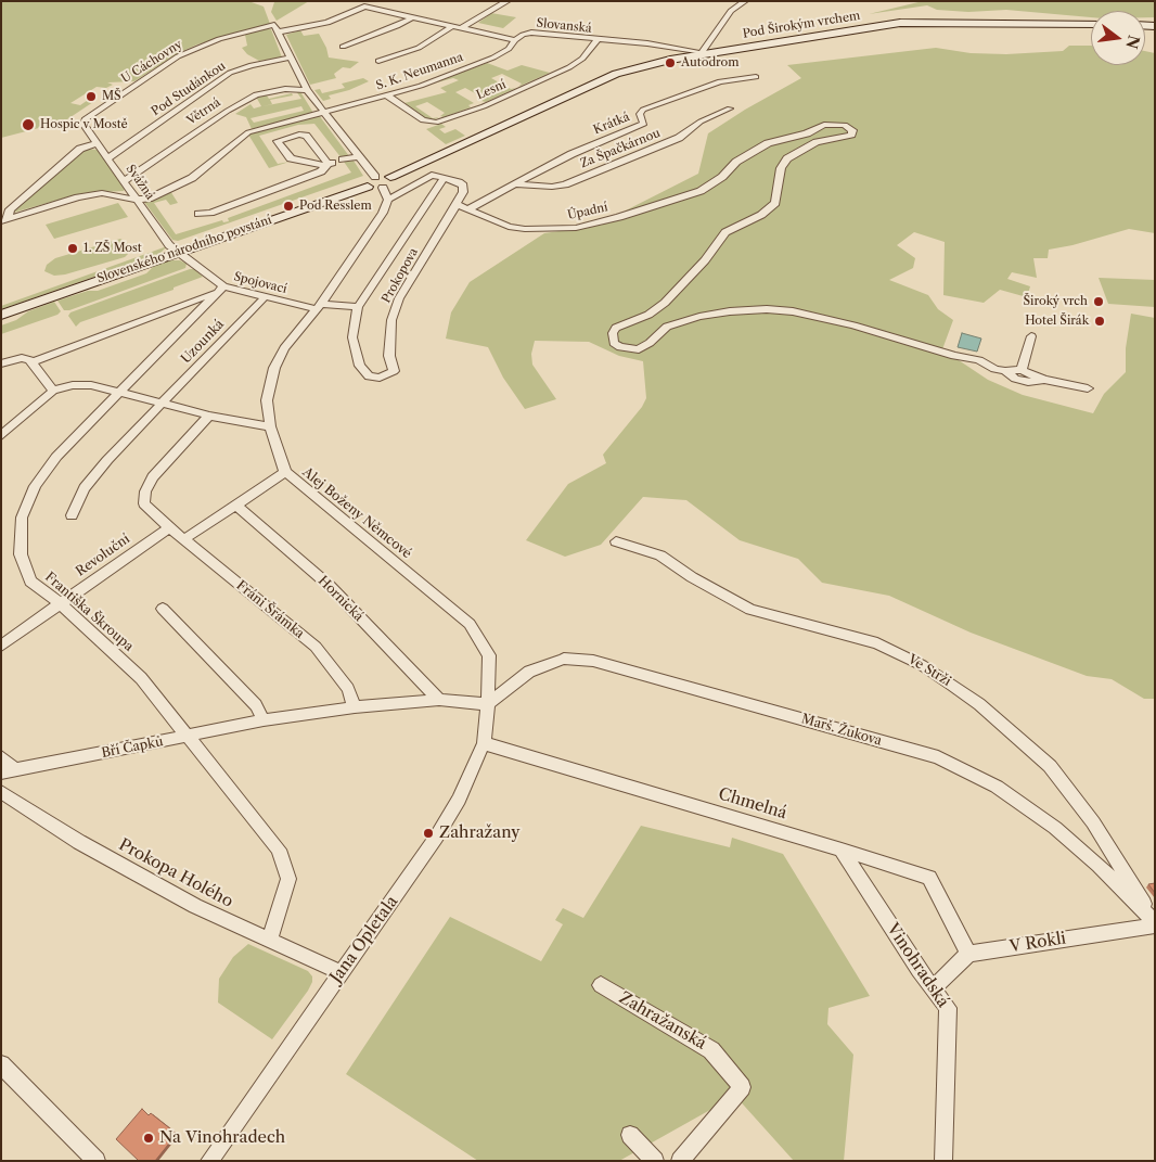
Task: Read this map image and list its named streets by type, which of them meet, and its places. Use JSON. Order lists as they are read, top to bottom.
{
  "streets": {
    "street": [
      "Pod Širokým vrchem",
      "Slovanská",
      "U Cáchovny",
      "S. K. Neumanna",
      "Pod Studánkou",
      "Lesní",
      "Větrná",
      "Krátká",
      "Za Špačkárnou",
      "Svážná",
      "Úpadní",
      "Slovenského národního povstání",
      "Prokopova",
      "Spojovací",
      "Uzounká",
      "Alej Boženy Němcové",
      "Revoluční",
      "Hornická",
      "Fráni Šrámka",
      "Františka Škroupa",
      "Ve Strži",
      "Marš. Žukova",
      "Bří Čapků",
      "Chmelná",
      "Prokopa Holého",
      "Jana Opletala",
      "V Rokli",
      "Vinohradská",
      "Zahražanská"
    ]
  },
  "crossings": [
    ["Pod Širokým vrchem", "Slovanská"],
    ["Slovanská", "S. K. Neumanna"],
    ["Slovanská", "Lesní"],
    ["U Cáchovny", "Svážná"],
    ["S. K. Neumanna", "Lesní"],
    ["S. K. Neumanna", "Svážná"],
    ["Pod Studánkou", "Svážná"],
    ["Větrná", "Svážná"],
    ["Krátká", "Za Špačkárnou"],
    ["Krátká", "Úpadní"],
    ["Svážná", "Slovenského národního povstání"],
    ["Svážná", "Spojovací"],
    ["Úpadní", "Prokopova"],
    ["Slovenského národního povstání", "Spojovací"],
    ["Spojovací", "Uzounká"],
    ["Spojovací", "Alej Boženy Němcové"],
    ["Spojovací", "Františka Škroupa"],
    ["Alej Boženy Němcové", "Marš. Žukova"],
    ["Alej Boženy Němcové", "Bří Čapků"],
    ["Alej Boženy Němcové", "Jana Opletala"],
    ["Revoluční", "Fráni Šrámka"],
    ["Revoluční", "Františka Škroupa"],
    ["Hornická", "Bří Čapků"],
    ["Fráni Šrámka", "Bří Čapků"],
    ["Františka Škroupa", "Bří Čapků"],
    ["Františka Škroupa", "Prokopa Holého"],
    ["Ve Strži", "Marš. Žukova"],
    ["Ve Strži", "V Rokli"],
    ["Marš. Žukova", "Bří Čapků"],
    ["Marš. Žukova", "Jana Opletala"],
    ["Marš. Žukova", "V Rokli"],
    ["Bří Čapků", "Jana Opletala"],
    ["Chmelná", "Jana Opletala"],
    ["Chmelná", "V Rokli"],
    ["Chmelná", "Vinohradská"],
    ["Prokopa Holého", "Jana Opletala"]
  ],
  "places": [
    "Autodrom",
    "MŠ",
    "Hospic v Mostě",
    "Pod Resslem",
    "1. ZŠ Most",
    "Široký vrch",
    "Hotel Širák",
    "Zahražany",
    "Na Vinohradech"
  ],
  "north": "right"
}
